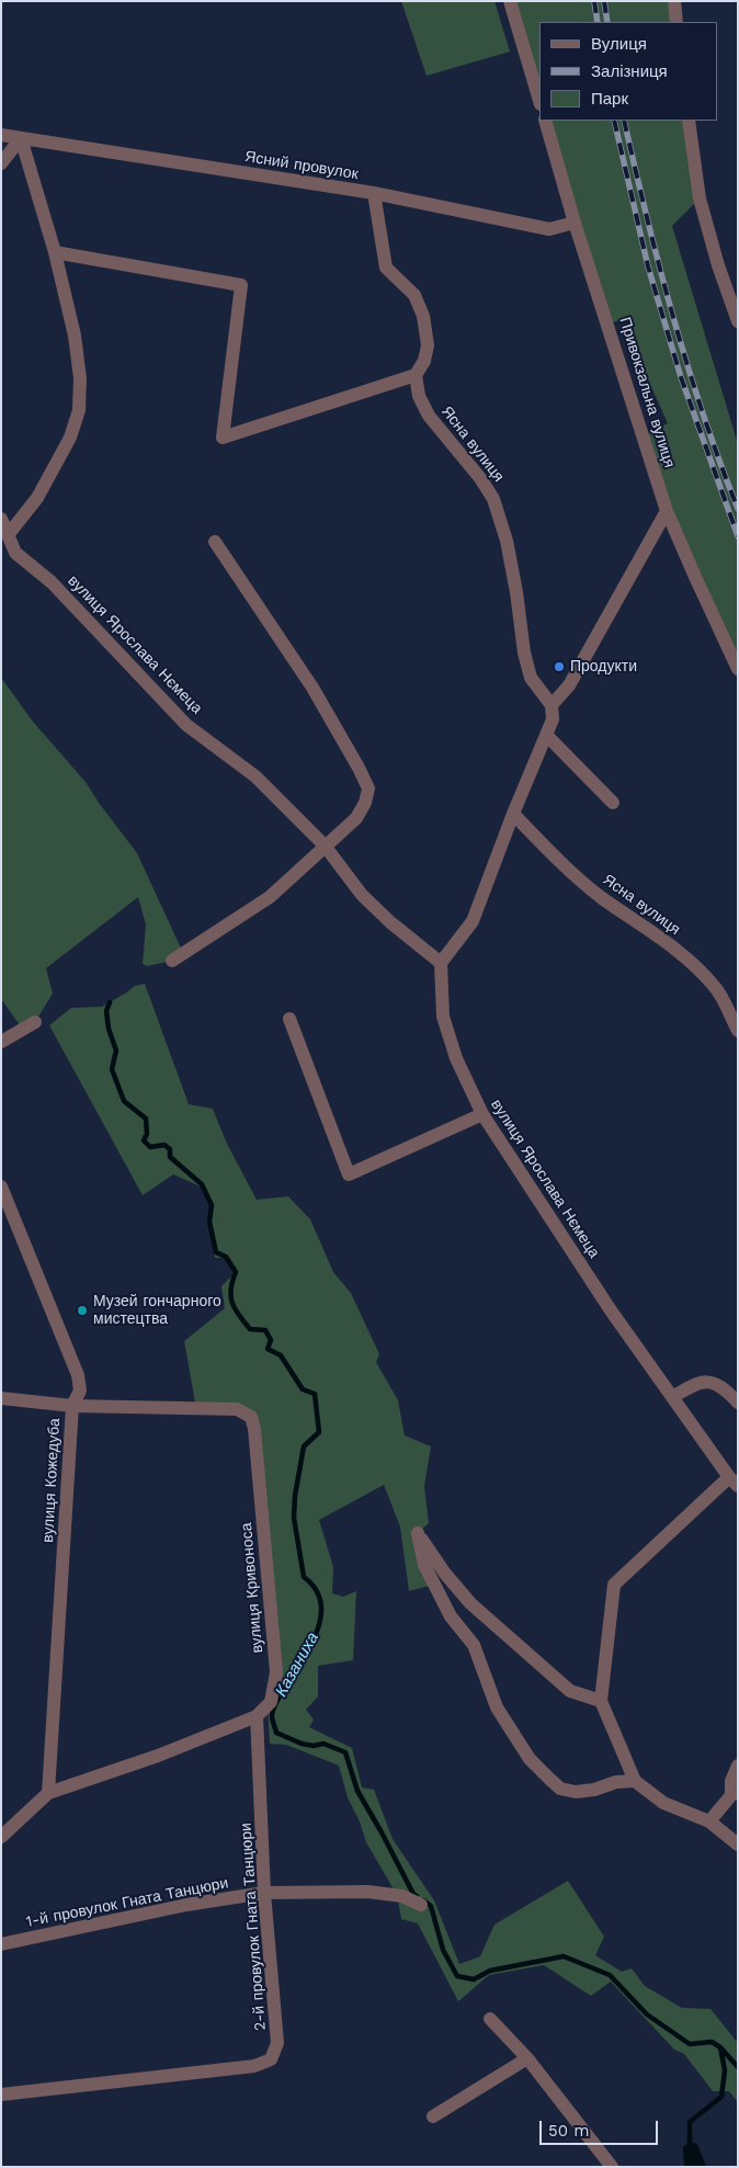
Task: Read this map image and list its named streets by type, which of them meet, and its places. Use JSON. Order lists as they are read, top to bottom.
{
  "streets": {
    "street": [
      "Ясний провулок",
      "Привокзальна вулиця",
      "Ясна вулиця",
      "вулиця Ярослава Нємеца",
      "вулиця Кожедуба",
      "вулиця Кривоноса",
      "1-й провулок Гната Танцюри",
      "2-й провулок Гната Танцюри"
    ]
  },
  "crossings": [
    ["Ясний провулок", "Привокзальна вулиця"],
    ["вулиця Кожедуба", "вулиця Кривоноса"],
    ["вулиця Кривоноса", "2-й провулок Гната Танцюри"],
    ["1-й провулок Гната Танцюри", "2-й провулок Гната Танцюри"]
  ],
  "water": ["Казаниха"],
  "places": ["Продукти", "Музей гончарного мистецтва"],
  "legend": ["Вулиця", "Залізниця", "Парк"],
  "scale_bar": "50 m"
}
